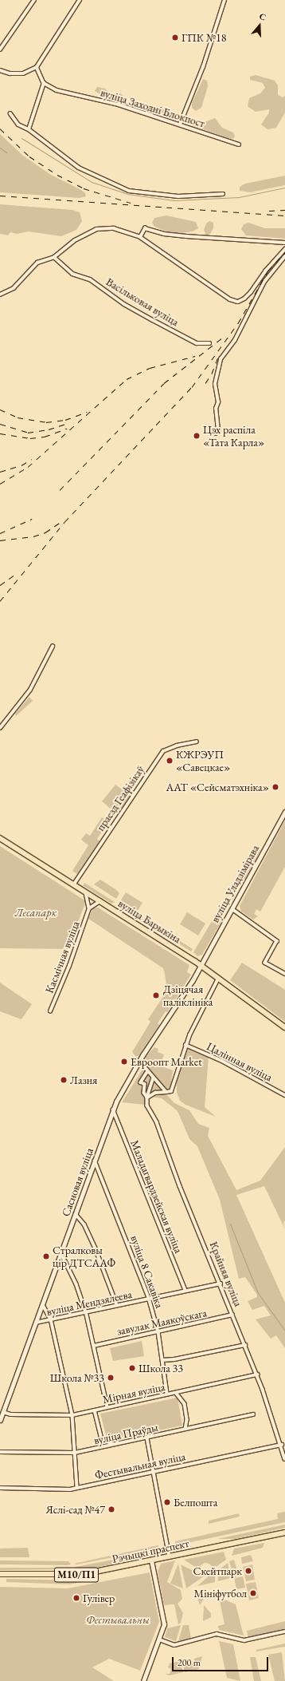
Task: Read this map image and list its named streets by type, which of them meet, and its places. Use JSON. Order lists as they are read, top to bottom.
{
  "streets": {
    "main road": [
      "вуліца Уладзімірава",
      "вуліца Барыкіна",
      "Сасновая вуліца",
      "Рэчыцкі праспект",
      "М10/П1"
    ],
    "street": [
      "вуліца Заходні Блокпост",
      "Васільковая вуліца",
      "праезд Геафізікаў",
      "Касмічная вуліца",
      "Цалінная вуліца",
      "Маладагвардзейская вуліца",
      "вуліца 8 Сакавіка",
      "Крайняя вуліца",
      "вуліца Мендзялеева",
      "завулак Маякоўскага",
      "Мірная вуліца",
      "вуліца Праўды",
      "Фестывальная вуліца"
    ]
  },
  "crossings": [
    ["праезд Геафізікаў", "вуліца Барыкіна"],
    ["вуліца Уладзімірава", "вуліца Барыкіна"],
    ["вуліца Уладзімірава", "Сасновая вуліца"],
    ["вуліца Барыкіна", "Сасновая вуліца"],
    ["Сасновая вуліца", "Маладагвардзейская вуліца"],
    ["Сасновая вуліца", "вуліца 8 Сакавіка"],
    ["Сасновая вуліца", "вуліца Мендзялеева"],
    ["Сасновая вуліца", "Мірная вуліца"],
    ["Маладагвардзейская вуліца", "вуліца Мендзялеева"],
    ["вуліца 8 Сакавіка", "вуліца Мендзялеева"],
    ["вуліца 8 Сакавіка", "завулак Маякоўскага"],
    ["вуліца 8 Сакавіка", "Мірная вуліца"],
    ["Крайняя вуліца", "вуліца Мендзялеева"],
    ["Крайняя вуліца", "завулак Маякоўскага"],
    ["Крайняя вуліца", "Мірная вуліца"],
    ["Крайняя вуліца", "Фестывальная вуліца"],
    ["Мірная вуліца", "вуліца Праўды"]
  ],
  "parks": ["Лесапарк", "Фестывальны"],
  "places": [
    "ГПК №18",
    "Цэх распіла «Тата Карла»",
    "КЖРЭУП «Савецкае»",
    "ААТ «Сейсматэхніка»",
    "Дзіцячая паліклініка",
    "Евроопт Market",
    "Лазня",
    "Стралковы цір ДТСААФ",
    "Школа 33",
    "Школа №33",
    "Белпошта",
    "Яслі-сад №47",
    "Скейтпарк",
    "Мініфутбол",
    "Гулівер"
  ],
  "scale_bar": "200 m",
  "north": "top"
}
